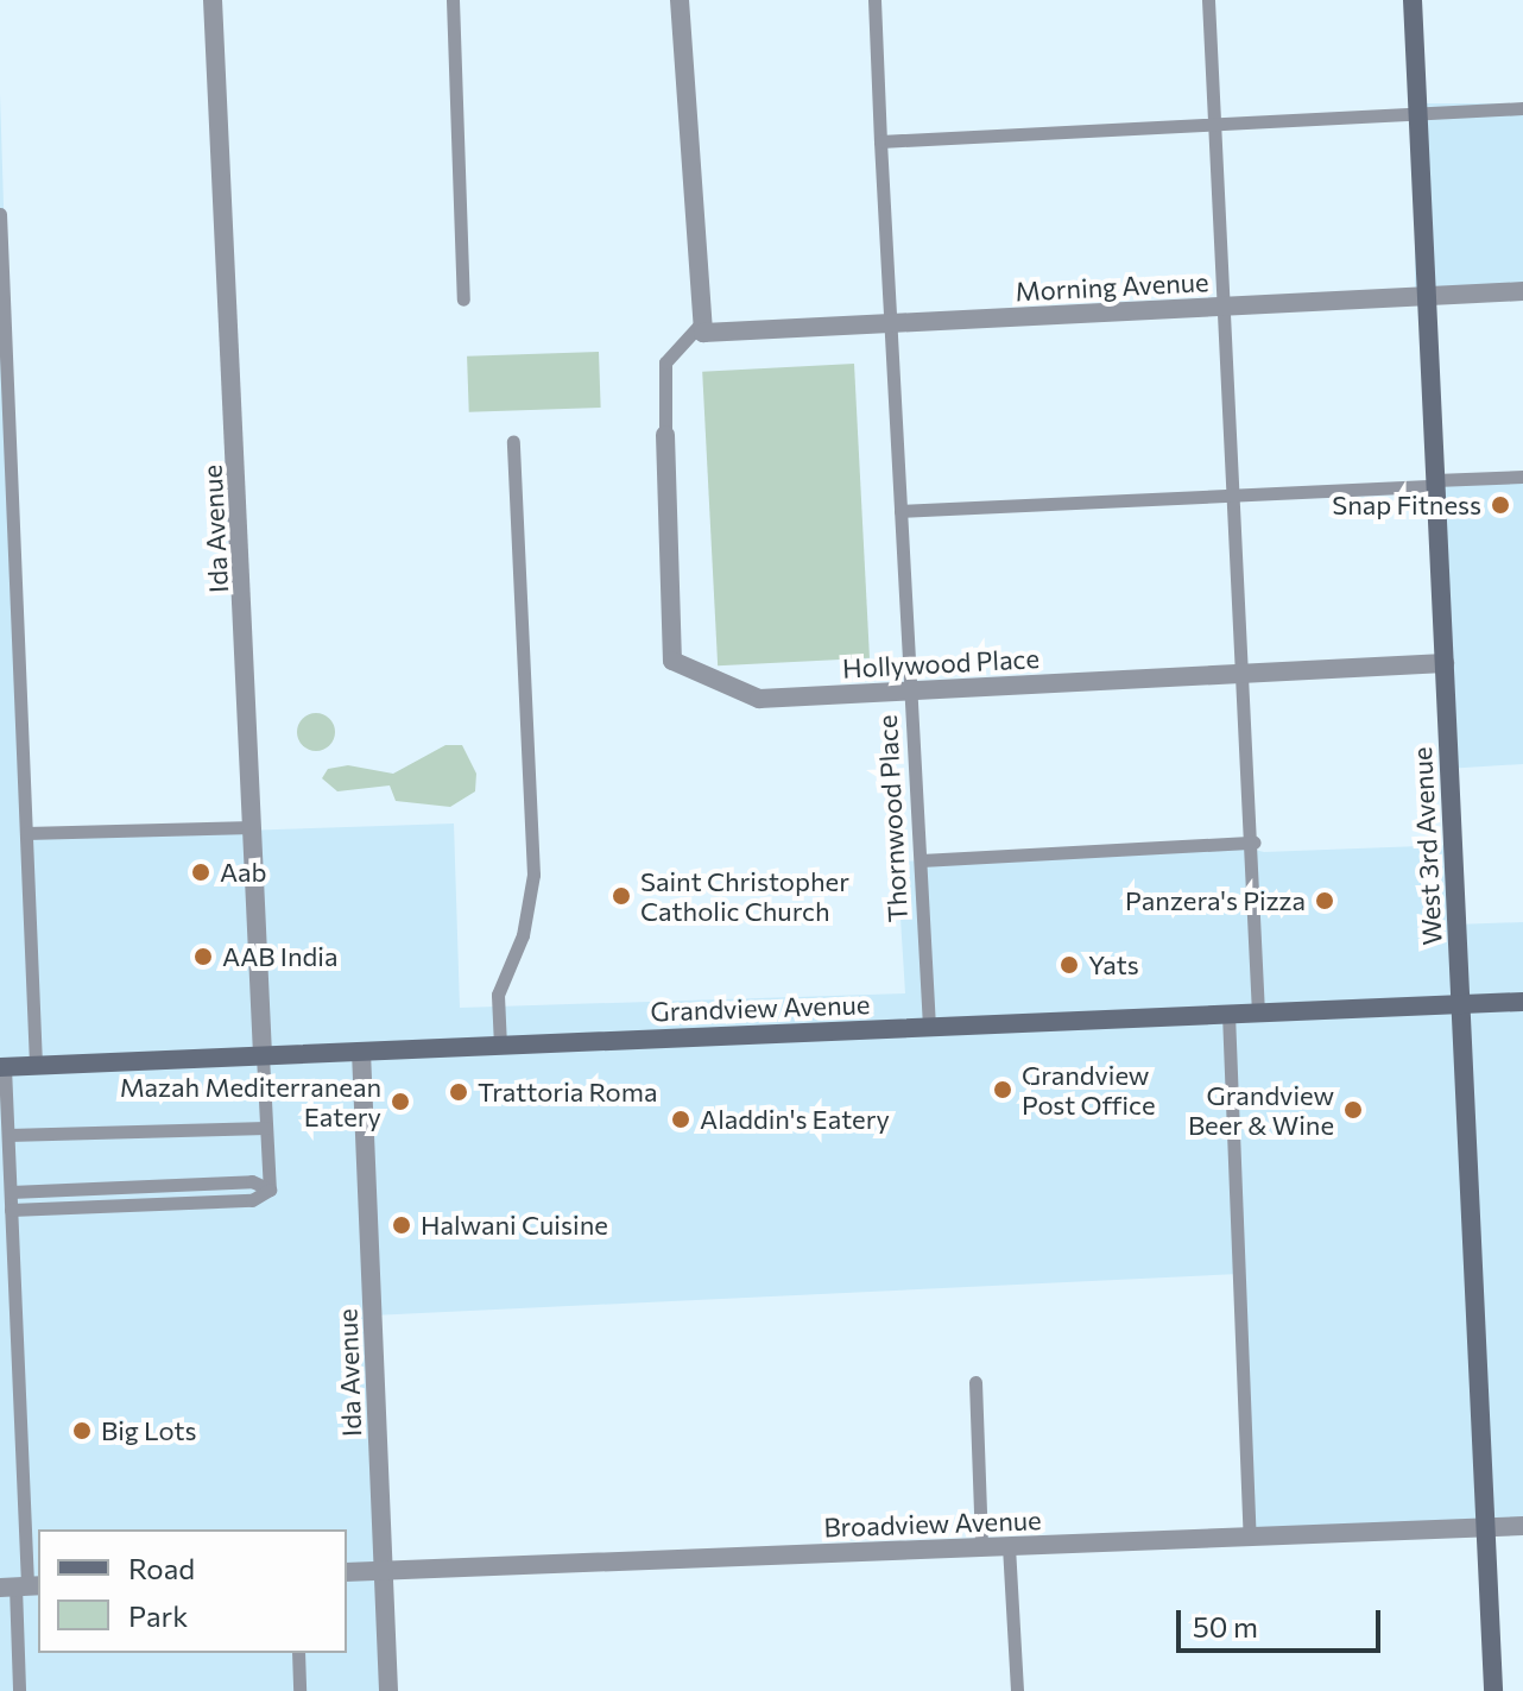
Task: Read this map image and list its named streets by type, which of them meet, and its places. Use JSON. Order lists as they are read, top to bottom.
{
  "streets": {
    "street": [
      "Morning Avenue",
      "Ida Avenue",
      "Hollywood Place",
      "West 3rd Avenue",
      "Grandview Avenue",
      "Broadview Avenue"
    ],
    "lane": ["Thornwood Place"]
  },
  "crossings": [
    ["Morning Avenue", "Thornwood Place"],
    ["Morning Avenue", "West 3rd Avenue"],
    ["Ida Avenue", "Grandview Avenue"],
    ["Ida Avenue", "Broadview Avenue"],
    ["Hollywood Place", "Thornwood Place"],
    ["Hollywood Place", "West 3rd Avenue"],
    ["Thornwood Place", "Grandview Avenue"],
    ["West 3rd Avenue", "Grandview Avenue"],
    ["West 3rd Avenue", "Broadview Avenue"]
  ],
  "places": [
    "Snap Fitness",
    "Aab",
    "Saint Christopher Catholic Church",
    "Panzera's Pizza",
    "AAB India",
    "Yats",
    "Grandview Post Office",
    "Trattoria Roma",
    "Mazah Mediterranean Eatery",
    "Grandview Beer & Wine",
    "Aladdin's Eatery",
    "Halwani Cuisine",
    "Big Lots"
  ],
  "legend": ["Road", "Park"],
  "scale_bar": "50 m"
}
